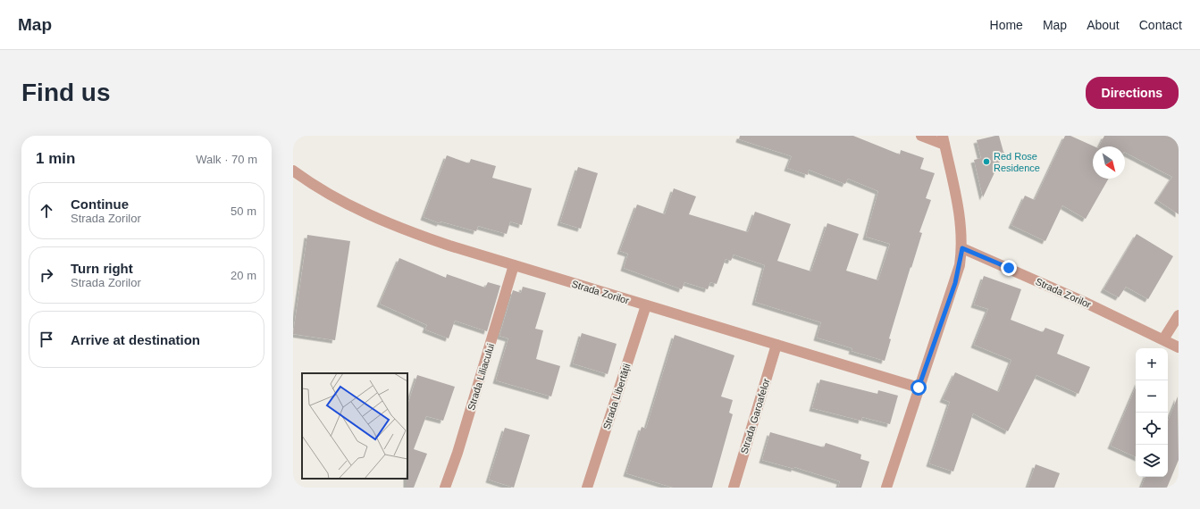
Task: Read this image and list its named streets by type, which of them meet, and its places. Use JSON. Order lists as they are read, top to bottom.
{
  "streets": {
    "street": [
      "Strada Zorilor",
      "Strada Liliacului",
      "Strada Libertății",
      "Strada Garoafelor"
    ]
  },
  "crossings": [
    ["Strada Zorilor", "Strada Liliacului"],
    ["Strada Zorilor", "Strada Libertății"],
    ["Strada Zorilor", "Strada Garoafelor"]
  ],
  "places": ["Red Rose Residence"],
  "north": "bottom right",
  "page": {
    "header": "Map",
    "nav": [
      "Home",
      "Map",
      "About",
      "Contact"
    ],
    "buttons": "Directions",
    "title": "Find us",
    "heading": ["1 min", "Walk · 70 m"],
    "list": [
      ["Continue", "Strada Zorilor", "50 m"],
      ["Turn right", "Strada Zorilor", "20 m"],
      "Arrive at destination"
    ],
    "map_buttons": ["+", "−"]
  }
}
